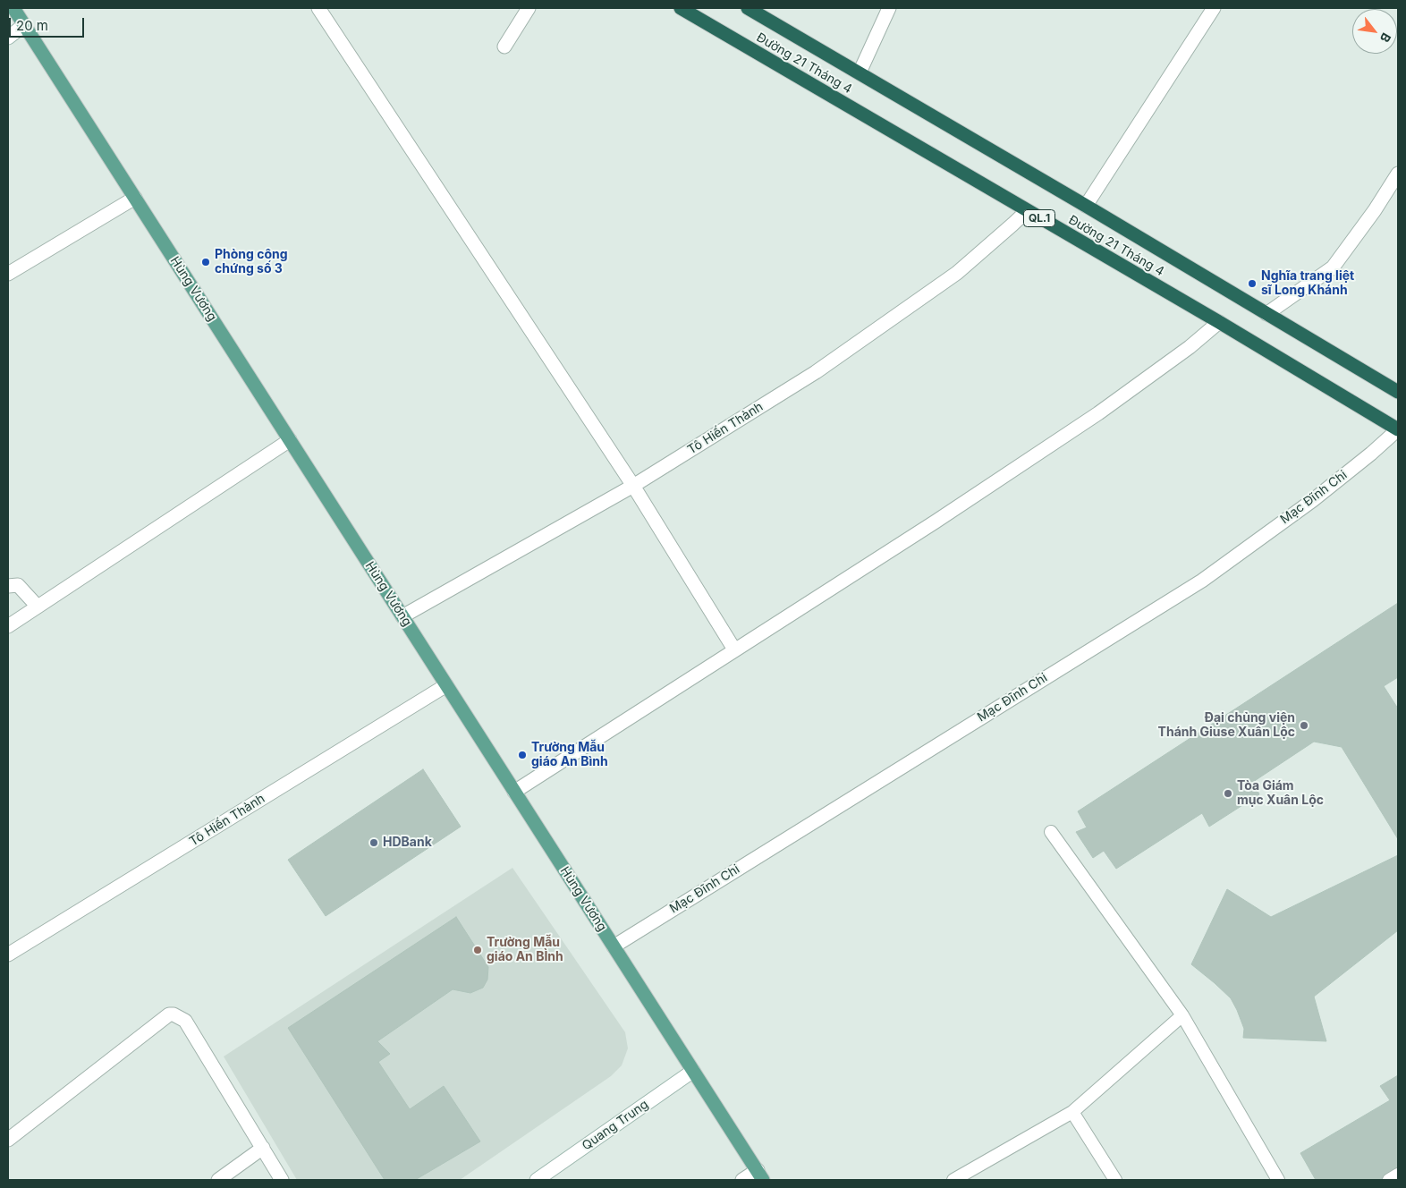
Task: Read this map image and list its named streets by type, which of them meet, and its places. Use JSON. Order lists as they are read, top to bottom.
{
  "streets": {
    "highway": ["Đường 21 Tháng 4", "QL.1"],
    "main road": ["Hùng Vương"],
    "street": ["Tô Hiến Thành", "Mạc Đĩnh Chi", "Quang Trung"]
  },
  "crossings": [
    ["Đường 21 Tháng 4", "Tô Hiến Thành"],
    ["Đường 21 Tháng 4", "Mạc Đĩnh Chi"],
    ["Hùng Vương", "Tô Hiến Thành"],
    ["Hùng Vương", "Mạc Đĩnh Chi"],
    ["Hùng Vương", "Quang Trung"]
  ],
  "places": [
    "Phòng công chứng số 3",
    "Nghĩa trang liệt sĩ Long Khánh",
    "Đại chủng viện Thánh Giuse Xuân Lộc",
    "Trường Mẫu giáo An Bình",
    "Tòa Giám mục Xuân Lộc",
    "HDBank",
    "Trường Mẫu giáo An BÌnh"
  ],
  "scale_bar": "20 m",
  "north": "bottom right"
}
